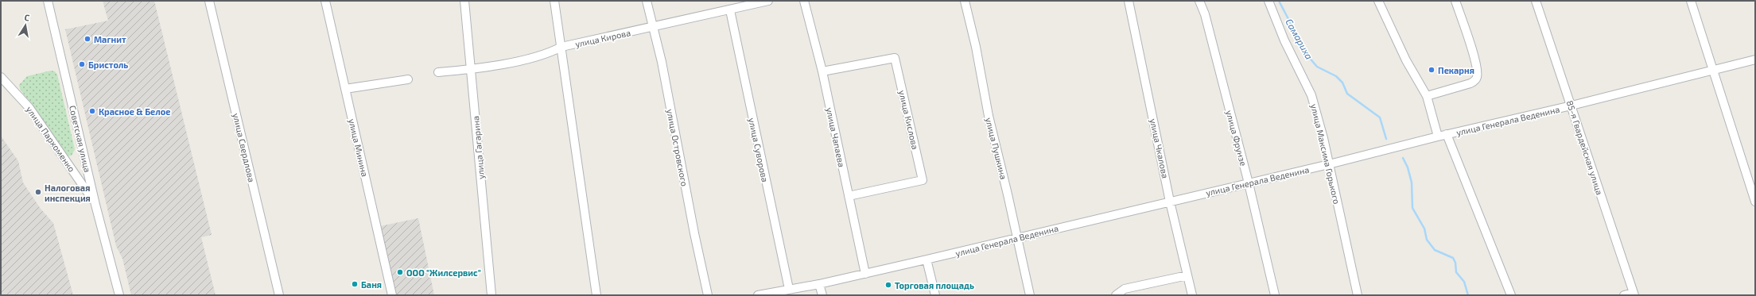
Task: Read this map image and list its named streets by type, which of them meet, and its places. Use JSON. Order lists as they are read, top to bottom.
{
  "streets": {
    "street": [
      "улица Кирова",
      "улица Кислова",
      "улица Генерала Веденина",
      "улица Чапаева",
      "улица Фрунзе",
      "улица Пархоменко",
      "Советская улица",
      "улица Свердлова",
      "улица Минина",
      "улица Гагарина",
      "улица Островского",
      "85-я Гвардейская улица",
      "улица Пушкина",
      "улица Чкалова",
      "улица Суворова",
      "улица Максима Горького"
    ]
  },
  "crossings": [
    ["улица Кирова", "улица Гагарина"],
    ["улица Кирова", "улица Островского"],
    ["улица Кирова", "улица Суворова"],
    ["улица Кислова", "улица Чапаева"],
    ["улица Генерала Веденина", "улица Чапаева"],
    ["улица Генерала Веденина", "улица Фрунзе"],
    ["улица Генерала Веденина", "85-я Гвардейская улица"],
    ["улица Генерала Веденина", "улица Пушкина"],
    ["улица Генерала Веденина", "улица Чкалова"],
    ["улица Генерала Веденина", "улица Суворова"],
    ["улица Генерала Веденина", "улица Максима Горького"],
    ["улица Пархоменко", "Советская улица"]
  ],
  "water": ["Самариха"],
  "places": [
    "Магнит",
    "Бристоль",
    "Пекарня",
    "Красное & Белое",
    "Налоговая инспекция",
    "ООО \"Жилсервис\"",
    "Баня",
    "Торговая площадь"
  ],
  "north": "top"
}
